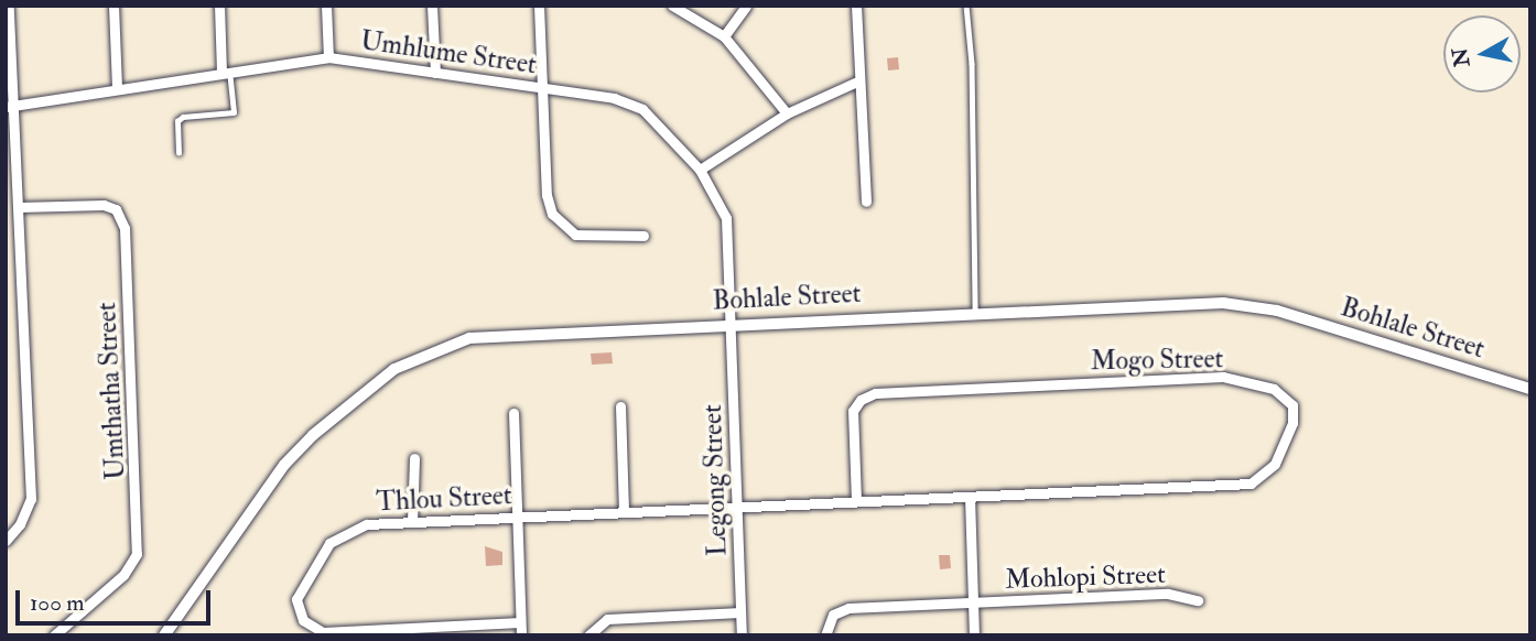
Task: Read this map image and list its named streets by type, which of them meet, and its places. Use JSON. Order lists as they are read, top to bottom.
{
  "streets": {
    "street": [
      "Umhlume Street",
      "Bohlale Street",
      "Mogo Street",
      "Umthatha Street",
      "Legong Street",
      "Thlou Street",
      "Mohlopi Street"
    ]
  },
  "crossings": [
    ["Umhlume Street", "Bohlale Street"],
    ["Umhlume Street", "Legong Street"],
    ["Bohlale Street", "Legong Street"],
    ["Mogo Street", "Legong Street"],
    ["Mogo Street", "Thlou Street"],
    ["Legong Street", "Thlou Street"]
  ],
  "scale_bar": "100 m",
  "north": "left"
}
